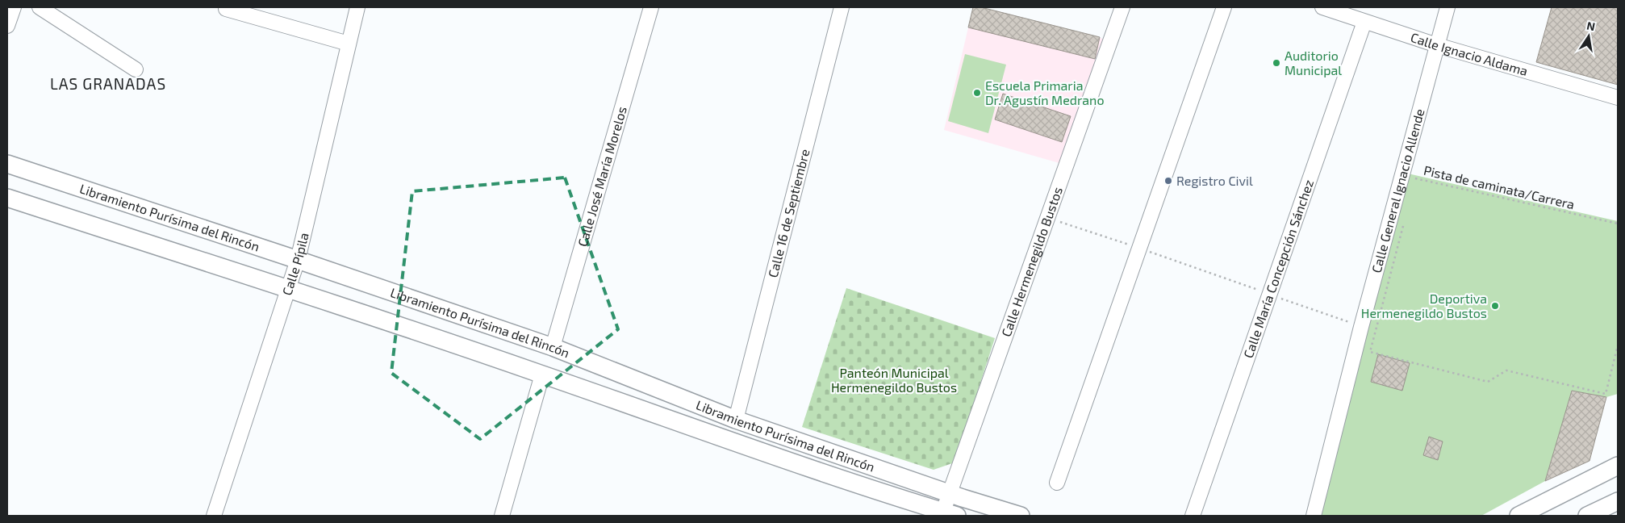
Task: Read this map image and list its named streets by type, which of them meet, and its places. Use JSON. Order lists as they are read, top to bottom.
{
  "streets": {
    "main road": ["Libramiento Purísima del Rincón"],
    "street": [
      "Calle Ignacio Aldama",
      "Calle José María Morelos",
      "Calle General Ignacio Allende",
      "Calle 16 de Septiembre",
      "Calle Hermenegildo Bustos",
      "Calle Pípila",
      "Calle María Concepción Sánchez"
    ],
    "path": ["Pista de caminata/Carrera"]
  },
  "crossings": [
    ["Calle Ignacio Aldama", "Calle General Ignacio Allende"],
    ["Calle Ignacio Aldama", "Calle María Concepción Sánchez"],
    ["Calle José María Morelos", "Libramiento Purísima del Rincón"],
    ["Calle 16 de Septiembre", "Libramiento Purísima del Rincón"],
    ["Libramiento Purísima del Rincón", "Calle Hermenegildo Bustos"],
    ["Libramiento Purísima del Rincón", "Calle Pípila"]
  ],
  "districts": ["LAS GRANADAS"],
  "parks": ["Panteón Municipal Hermenegildo Bustos"],
  "places": [
    "Auditorio Municipal",
    "Escuela Primaria Dr. Agustín Medrano",
    "Registro Civil",
    "Deportiva Hermenegildo Bustos"
  ],
  "north": "top"
}
